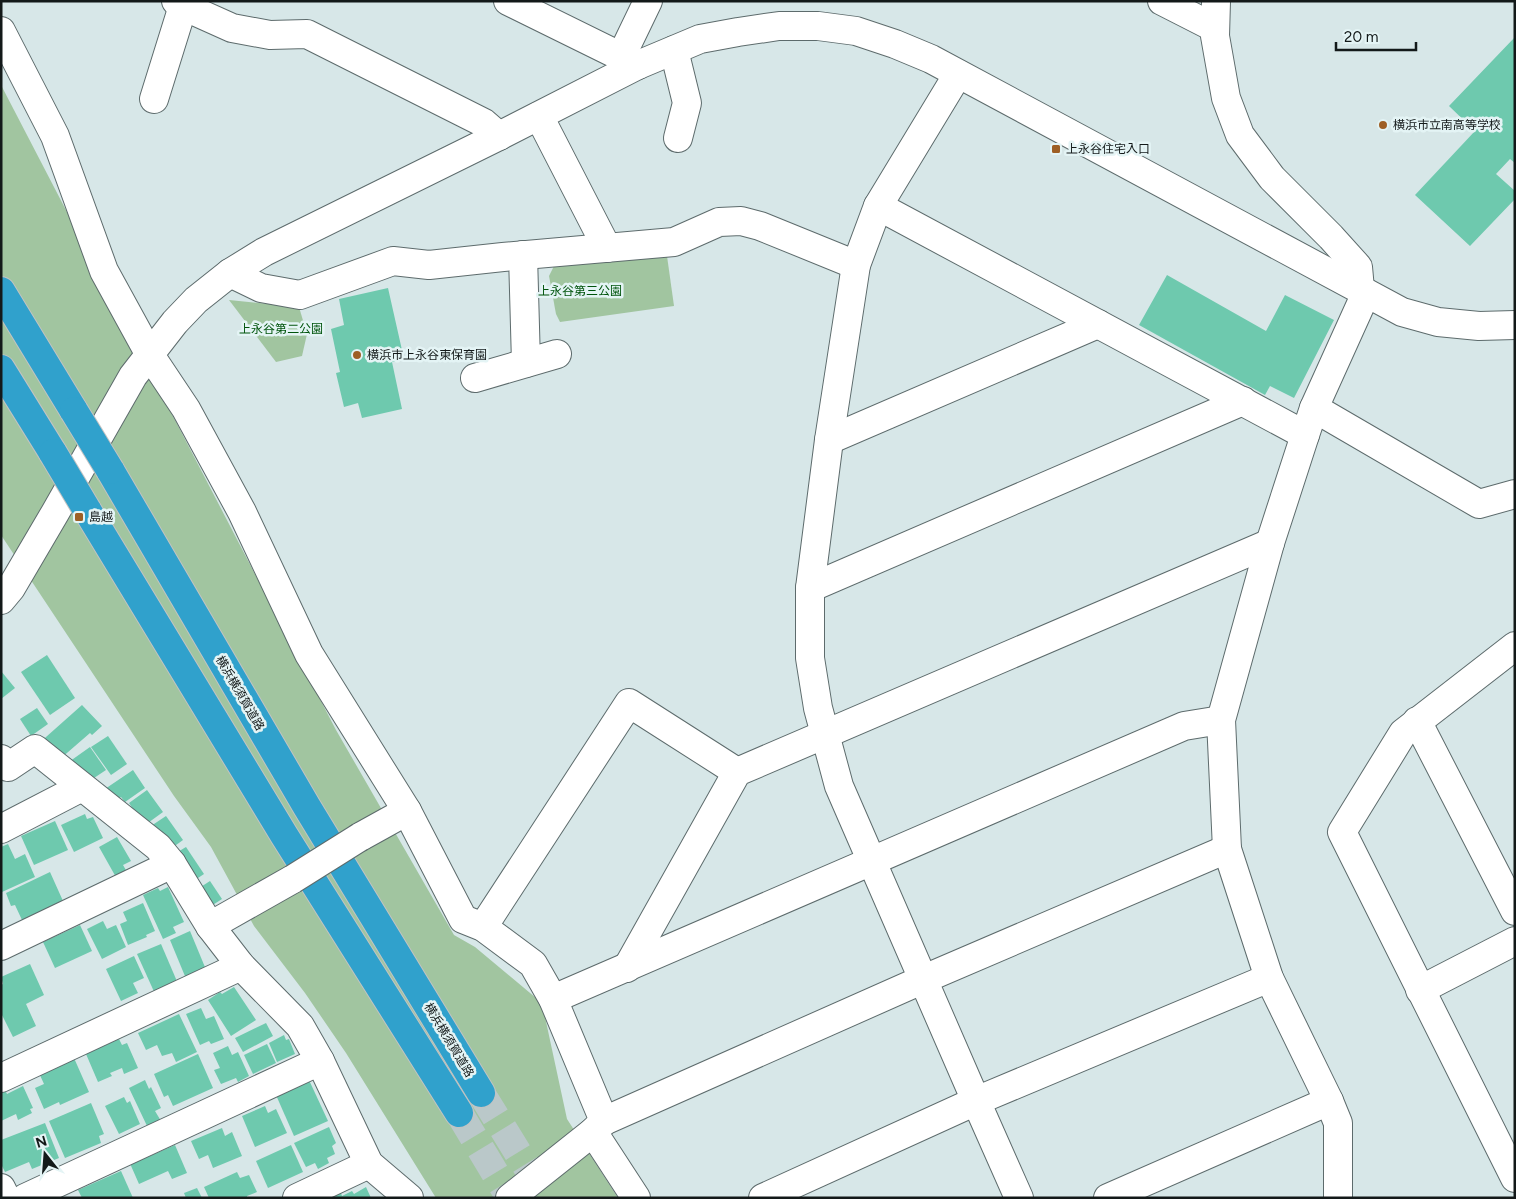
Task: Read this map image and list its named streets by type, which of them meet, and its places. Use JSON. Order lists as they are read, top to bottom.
{
  "streets": {
    "highway": ["横浜横須賀道路"]
  },
  "parks": ["上永谷第三公園", "上永谷第二公園"],
  "places": {
    "other": ["横浜市立南高等学校", "横浜市上永谷東保育園"],
    "transit": ["上永谷住宅入口", "島越"]
  },
  "scale_bar": "20 m",
  "north": "top"
}
